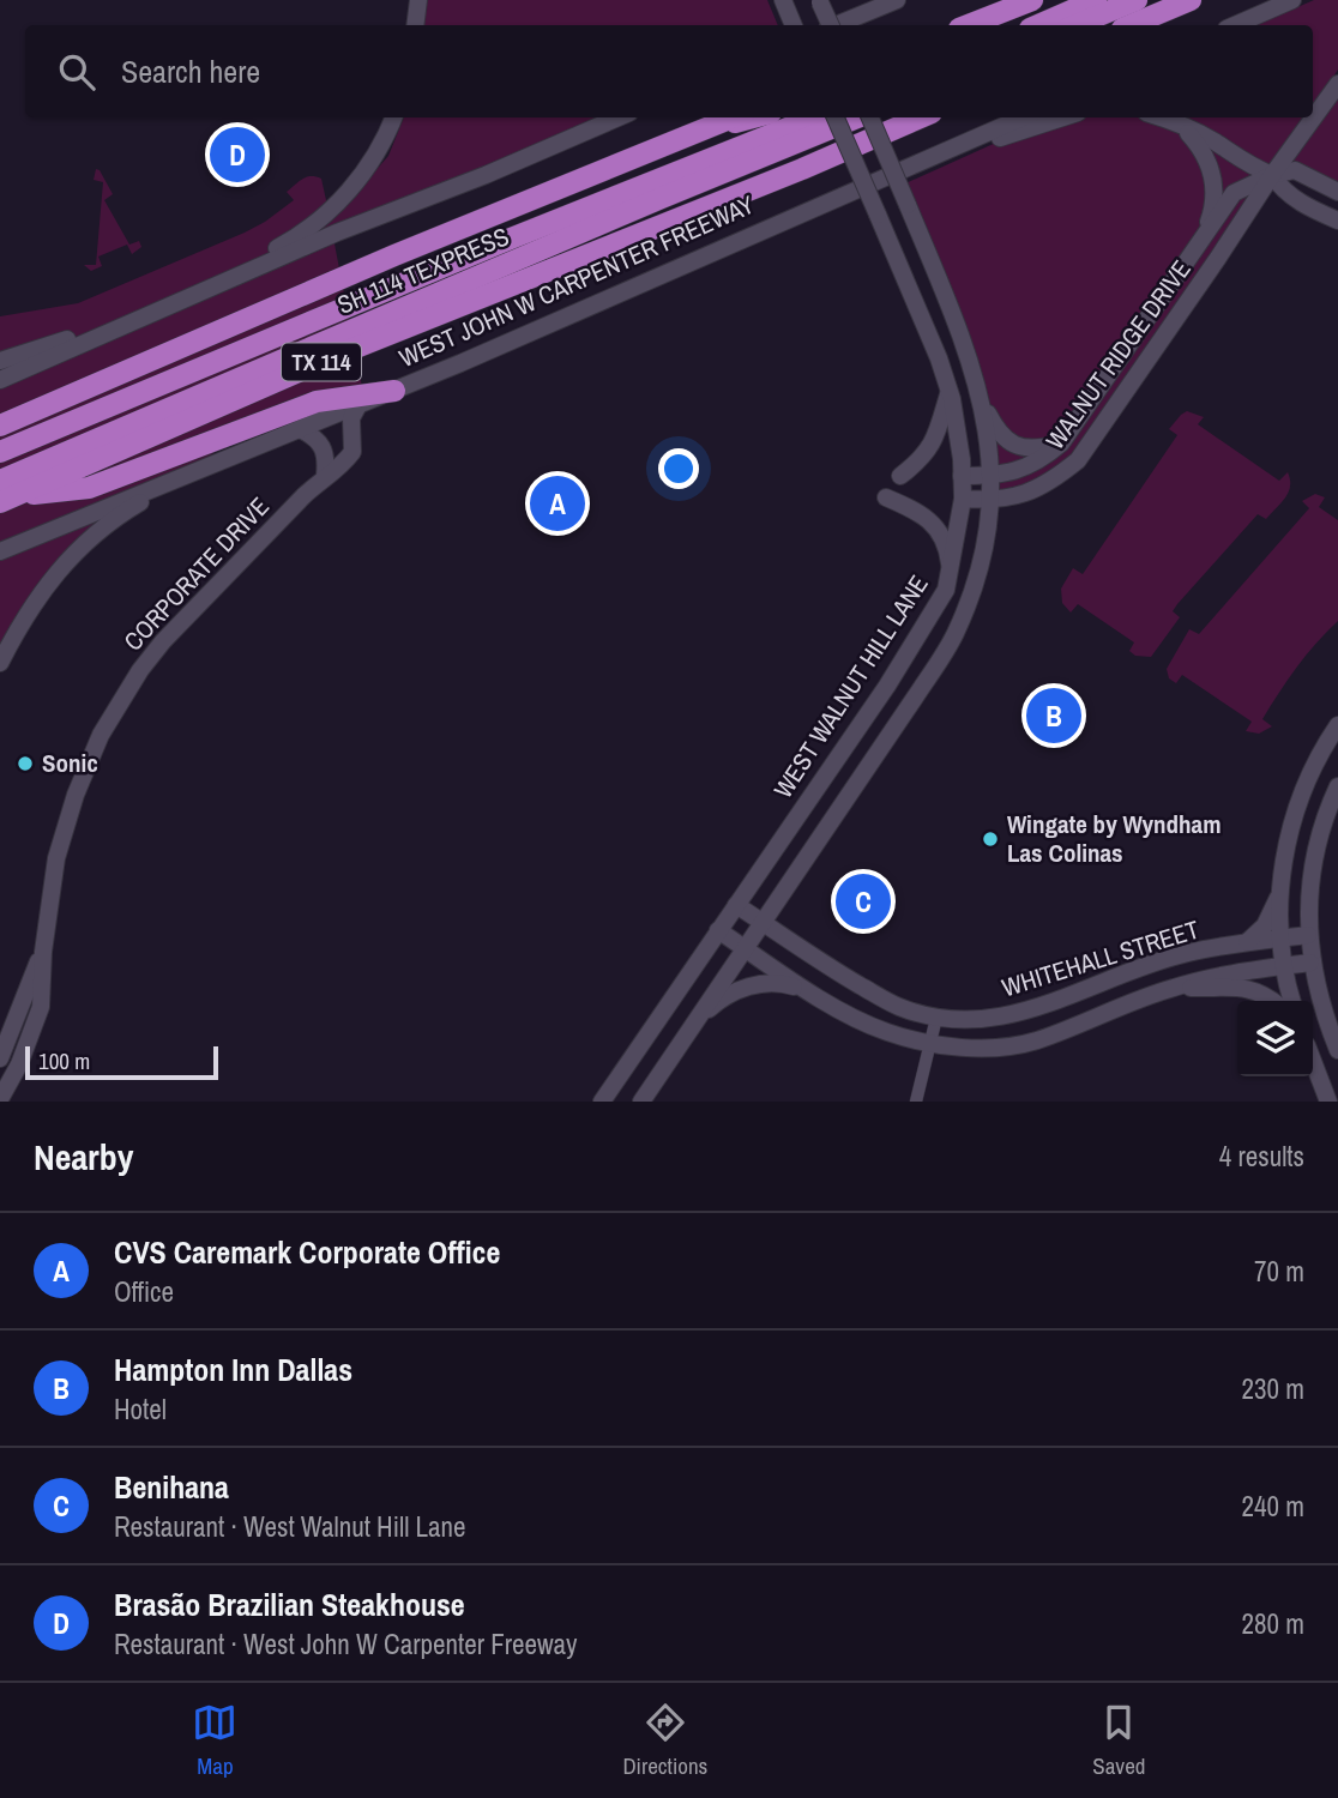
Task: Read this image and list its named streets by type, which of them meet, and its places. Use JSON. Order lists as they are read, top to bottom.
{
  "streets": {
    "highway": ["SH 114 TEXPRESS", "WEST JOHN W CARPENTER FREEWAY", "TX 114"],
    "main road": [
      "WALNUT RIDGE DRIVE",
      "CORPORATE DRIVE",
      "WEST WALNUT HILL LANE",
      "WHITEHALL STREET"
    ]
  },
  "crossings": [
    ["SH 114 TEXPRESS", "WEST JOHN W CARPENTER FREEWAY"],
    ["WEST JOHN W CARPENTER FREEWAY", "CORPORATE DRIVE"],
    ["WALNUT RIDGE DRIVE", "WEST WALNUT HILL LANE"],
    ["WEST WALNUT HILL LANE", "WHITEHALL STREET"]
  ],
  "places": ["Sonic", "Wingate by Wyndham Las Colinas"],
  "scale_bar": "100 m",
  "page": {
    "search": "Search here",
    "pins": [
      "D",
      "A",
      "B",
      "C"
    ],
    "scale": "100 m",
    "heading": ["Nearby", "4 results"],
    "list": [
      {
        "mark": "A",
        "name": "CVS Caremark Corporate Office",
        "note": "Office",
        "value": "70 m"
      },
      {
        "mark": "B",
        "name": "Hampton Inn Dallas",
        "note": "Hotel",
        "value": "230 m"
      },
      {
        "mark": "C",
        "name": "Benihana",
        "note": "Restaurant · West Walnut Hill Lane",
        "value": "240 m"
      },
      {
        "mark": "D",
        "name": "Brasão Brazilian Steakhouse",
        "note": "Restaurant · West John W Carpenter Freeway",
        "value": "280 m"
      }
    ],
    "nav": ["Map", "Directions", "Saved"]
  }
}
